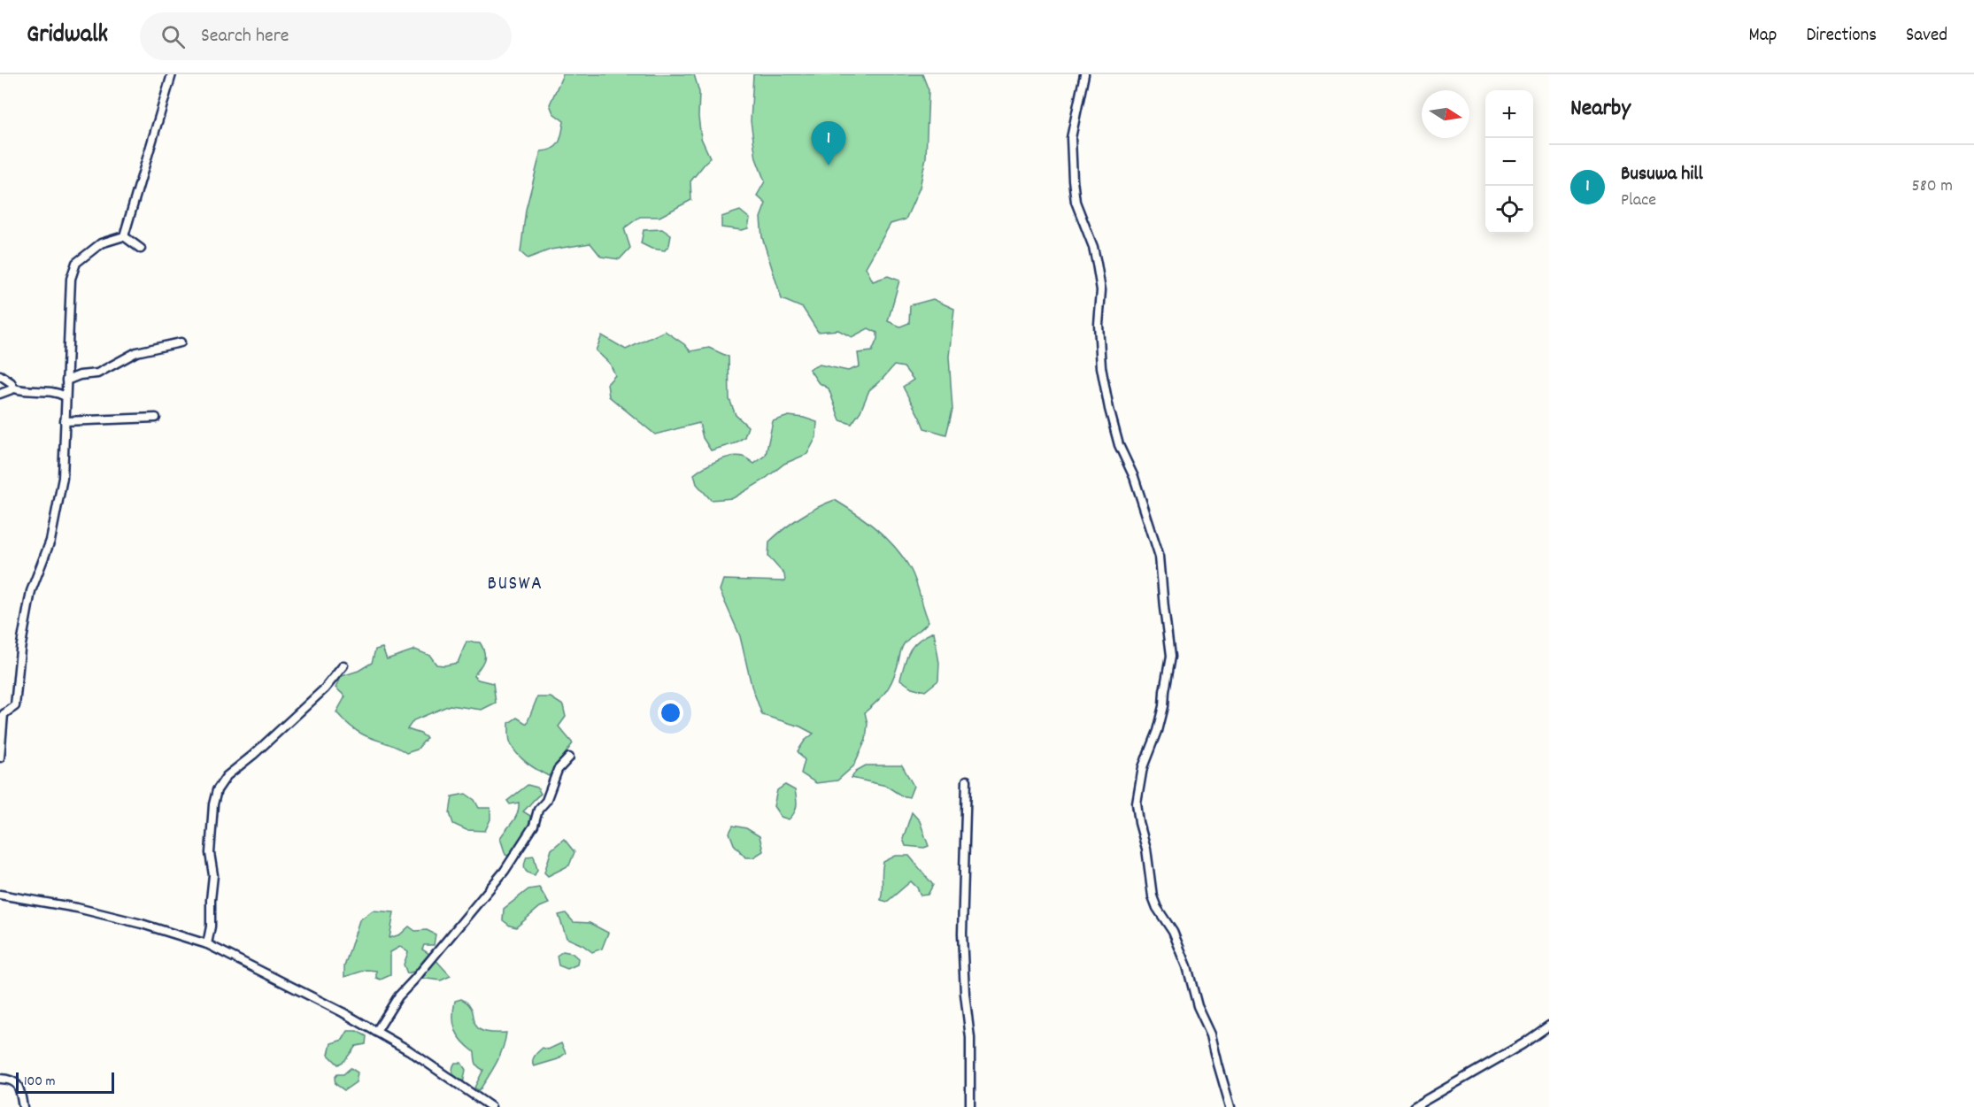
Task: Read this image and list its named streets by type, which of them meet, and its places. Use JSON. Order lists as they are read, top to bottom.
{
  "districts": ["BUSWA"],
  "scale_bar": "100 m",
  "north": "right",
  "page": {
    "header": "Gridwalk",
    "search": "Search here",
    "nav": ["Map", "Directions", "Saved"],
    "heading": "Nearby",
    "map_buttons": ["+", "−"],
    "pins": "1",
    "list": [
      {
        "mark": "1",
        "name": "Busuwa hill",
        "note": "Place",
        "value": "580 m"
      }
    ],
    "scale": "100 m"
  }
}
